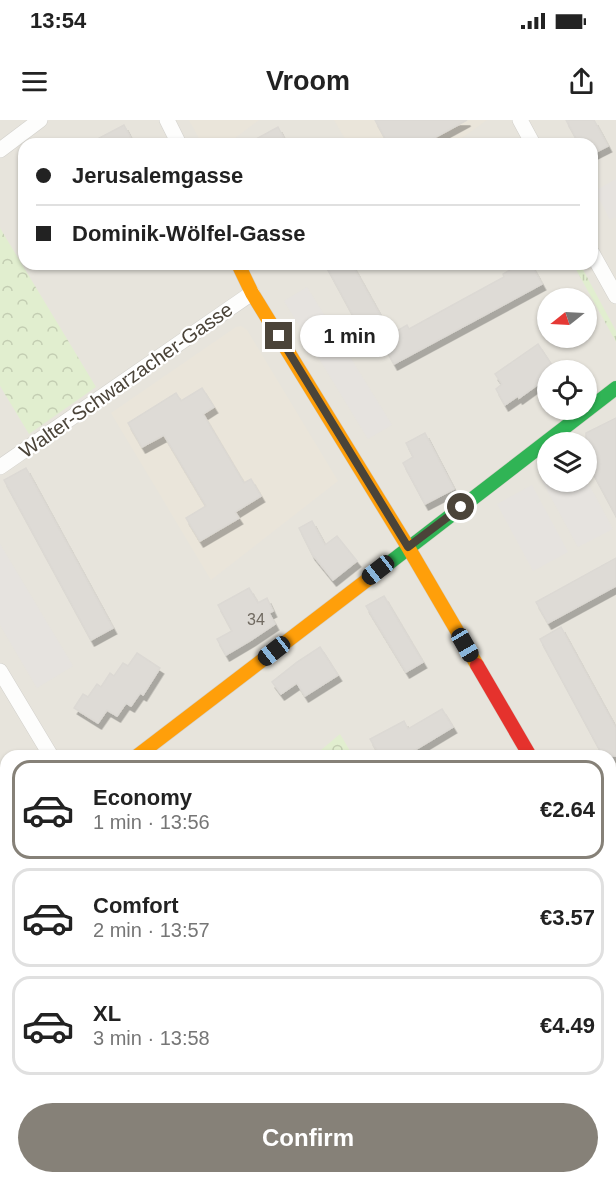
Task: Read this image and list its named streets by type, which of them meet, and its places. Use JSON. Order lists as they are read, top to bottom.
{
  "streets": {
    "street": ["Walter-Schwarzacher-Gasse"]
  },
  "house_numbers": ["34"],
  "north": "left",
  "page": {
    "status": "13:54",
    "header": "Vroom",
    "banner": ["Jerusalemgasse", "Dominik-Wölfel-Gasse"],
    "bubble": "1 min",
    "list": [
      {
        "name": "Economy",
        "note": "1 min · 13:56",
        "value": "€2.64"
      },
      {
        "name": "Comfort",
        "note": "2 min · 13:57",
        "value": "€3.57"
      },
      {
        "name": "XL",
        "note": "3 min · 13:58",
        "value": "€4.49"
      }
    ],
    "buttons": "Confirm"
  }
}
